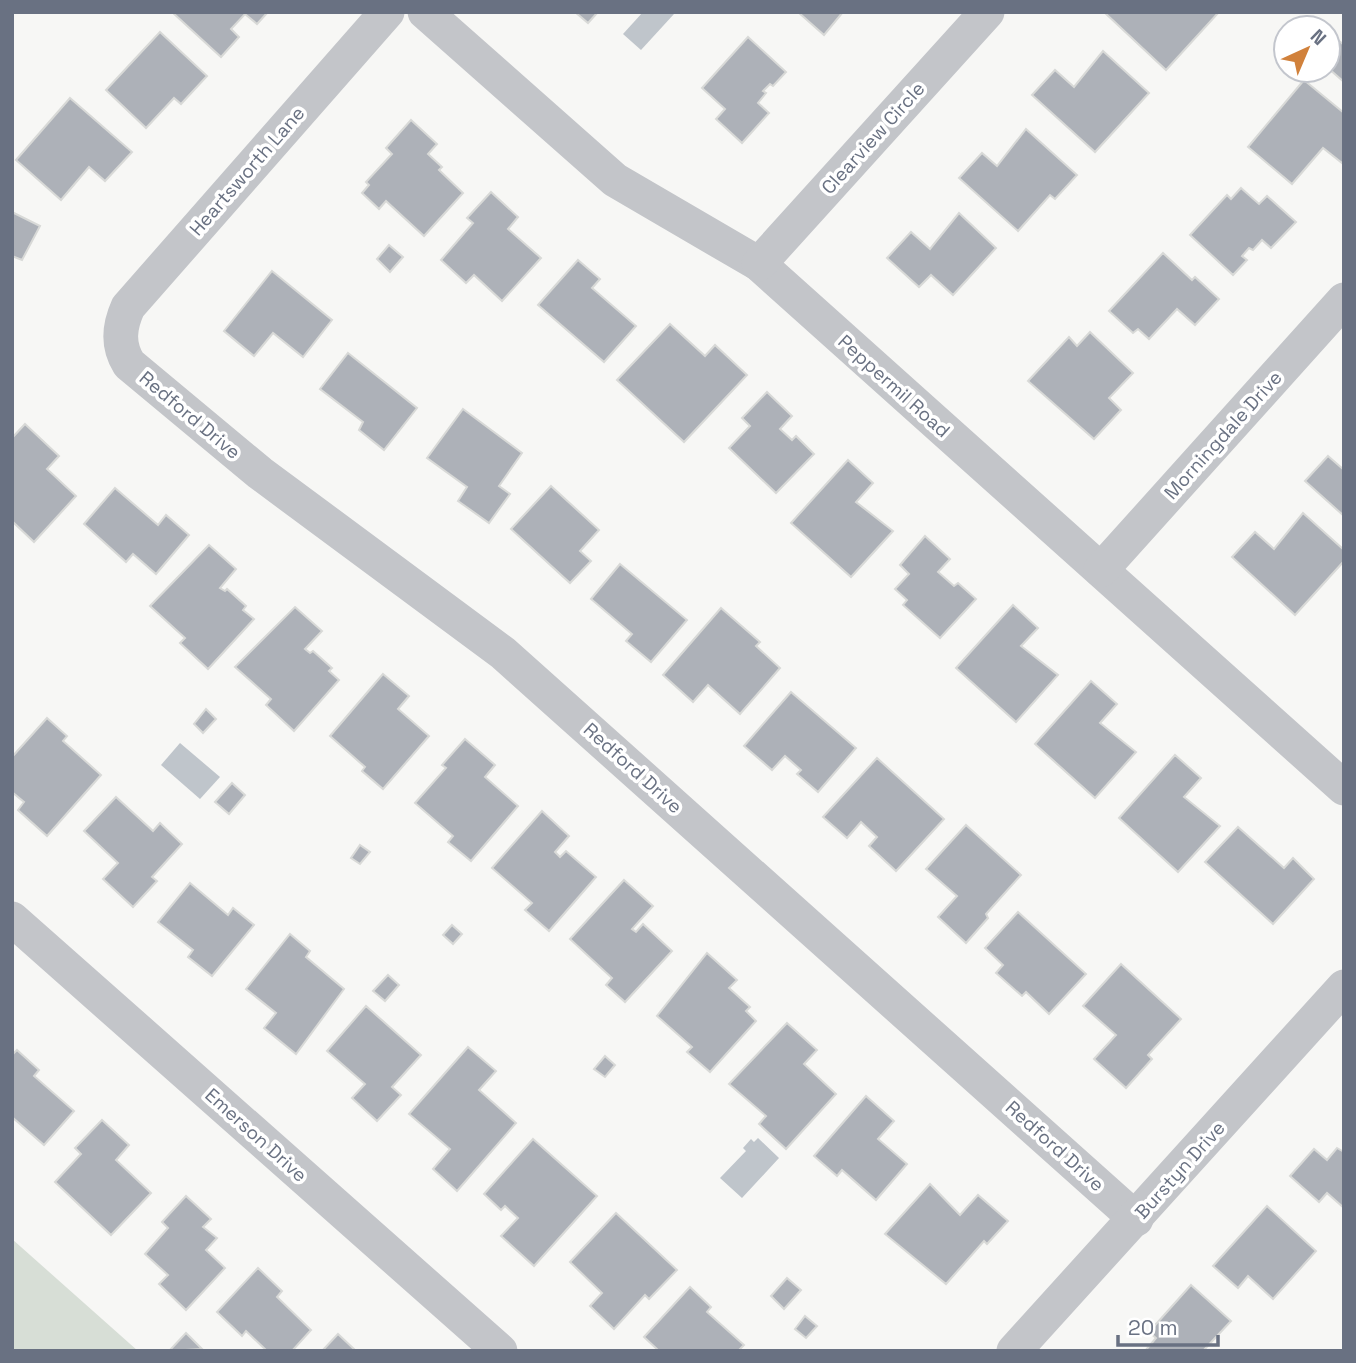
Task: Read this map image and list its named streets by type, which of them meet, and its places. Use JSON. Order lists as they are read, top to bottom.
{
  "streets": {
    "street": [
      "Clearview Circle",
      "Heartsworth Lane",
      "Peppermil Road",
      "Redford Drive",
      "Morningdale Drive",
      "Emerson Drive",
      "Burstyn Drive"
    ]
  },
  "crossings": [
    ["Clearview Circle", "Peppermil Road"],
    ["Heartsworth Lane", "Redford Drive"],
    ["Peppermil Road", "Morningdale Drive"],
    ["Redford Drive", "Burstyn Drive"]
  ],
  "scale_bar": "20 m",
  "north": "top right"
}
